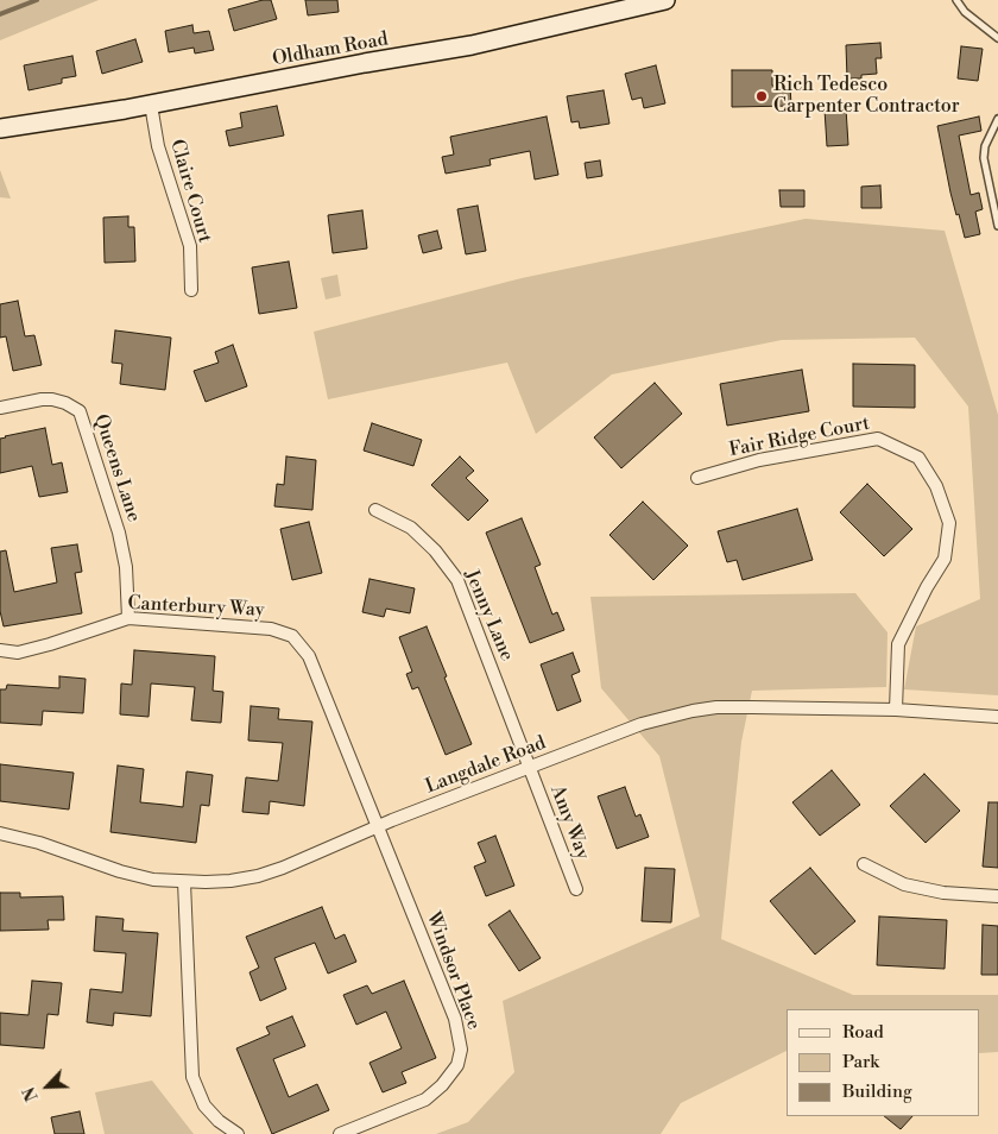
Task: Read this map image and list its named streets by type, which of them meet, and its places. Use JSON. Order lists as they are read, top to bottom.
{
  "streets": {
    "street": [
      "Oldham Road",
      "Claire Court",
      "Fair Ridge Court",
      "Queens Lane",
      "Canterbury Way",
      "Jenny Lane",
      "Langdale Road",
      "Amy Way",
      "Windsor Place"
    ]
  },
  "crossings": [
    ["Oldham Road", "Claire Court"],
    ["Fair Ridge Court", "Langdale Road"],
    ["Queens Lane", "Canterbury Way"],
    ["Canterbury Way", "Langdale Road"],
    ["Canterbury Way", "Windsor Place"],
    ["Jenny Lane", "Langdale Road"],
    ["Jenny Lane", "Amy Way"],
    ["Langdale Road", "Amy Way"],
    ["Langdale Road", "Windsor Place"]
  ],
  "places": ["Rich Tedesco Carpenter Contractor"],
  "legend": ["Road", "Park", "Building"],
  "north": "bottom left"
}
